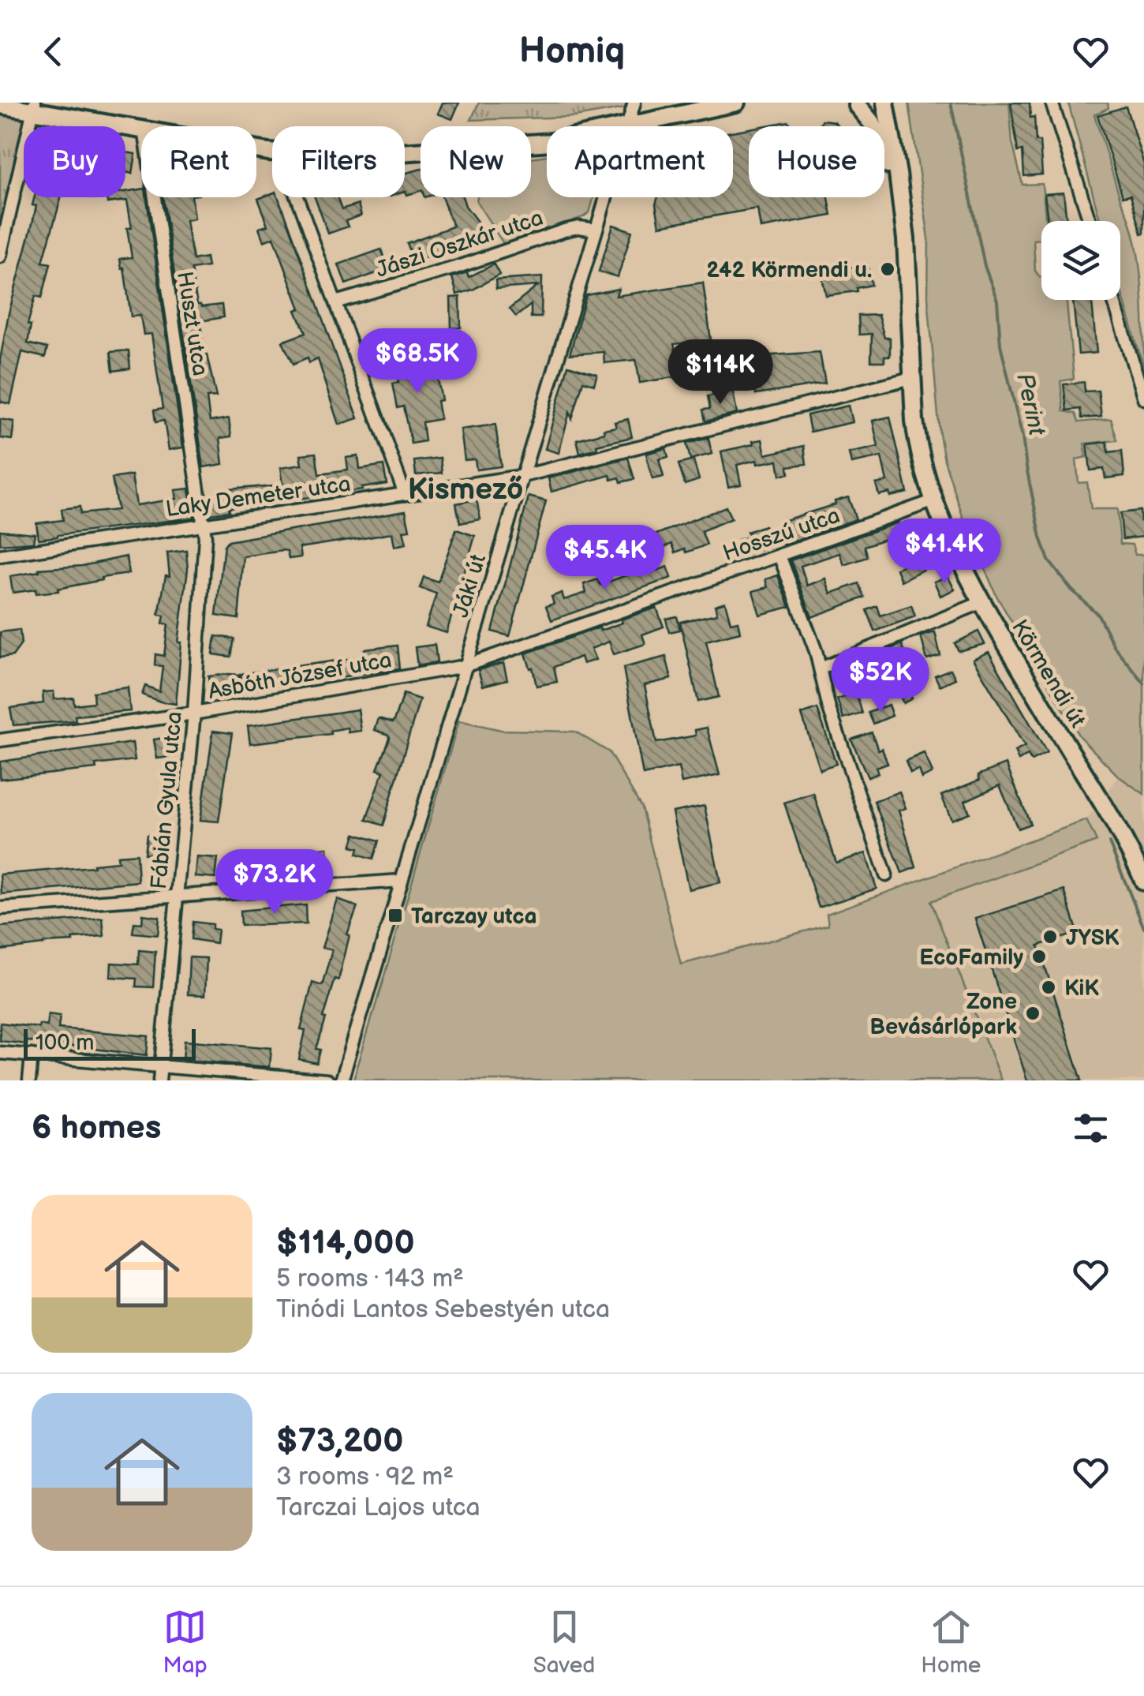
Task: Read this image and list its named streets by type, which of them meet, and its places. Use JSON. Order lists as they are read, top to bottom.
{
  "streets": {
    "street": [
      "Jászi Oszkár utca",
      "Huszt utca",
      "Laky Demeter utca",
      "Hosszú utca",
      "Jáki út",
      "Körmendi út",
      "Asbóth József utca",
      "Fábián Gyula utca"
    ]
  },
  "crossings": [
    ["Jászi Oszkár utca", "Jáki út"],
    ["Huszt utca", "Laky Demeter utca"],
    ["Huszt utca", "Fábián Gyula utca"],
    ["Laky Demeter utca", "Jáki út"],
    ["Laky Demeter utca", "Körmendi út"],
    ["Laky Demeter utca", "Fábián Gyula utca"],
    ["Hosszú utca", "Jáki út"],
    ["Hosszú utca", "Körmendi út"],
    ["Hosszú utca", "Asbóth József utca"],
    ["Jáki út", "Asbóth József utca"],
    ["Asbóth József utca", "Fábián Gyula utca"]
  ],
  "districts": ["Kismező"],
  "water": ["Perint"],
  "places": {
    "other": [
      "242 Körmendi u.",
      "JYSK",
      "EcoFamily",
      "KiK",
      "Zone Bevásárlópark"
    ],
    "transit": ["Tarczay utca"]
  },
  "scale_bar": "100 m",
  "page": {
    "header": "Homiq",
    "chip": [
      "Buy",
      "Rent",
      "Filters",
      "New",
      "Apartment",
      "House"
    ],
    "price": [
      "$68.5K",
      "$114K",
      "$41.4K",
      "$45.4K",
      "$52K",
      "$73.2K"
    ],
    "scale": "100 m",
    "heading": "6 homes",
    "list": [
      {
        "name": "$114,000",
        "note": "5 rooms · 143 m² · Tinódi Lantos Sebestyén utca"
      },
      {
        "name": "$73,200",
        "note": "3 rooms · 92 m² · Tarczai Lajos utca"
      }
    ],
    "tabs": ["Map", "Saved", "Home"]
  }
}
